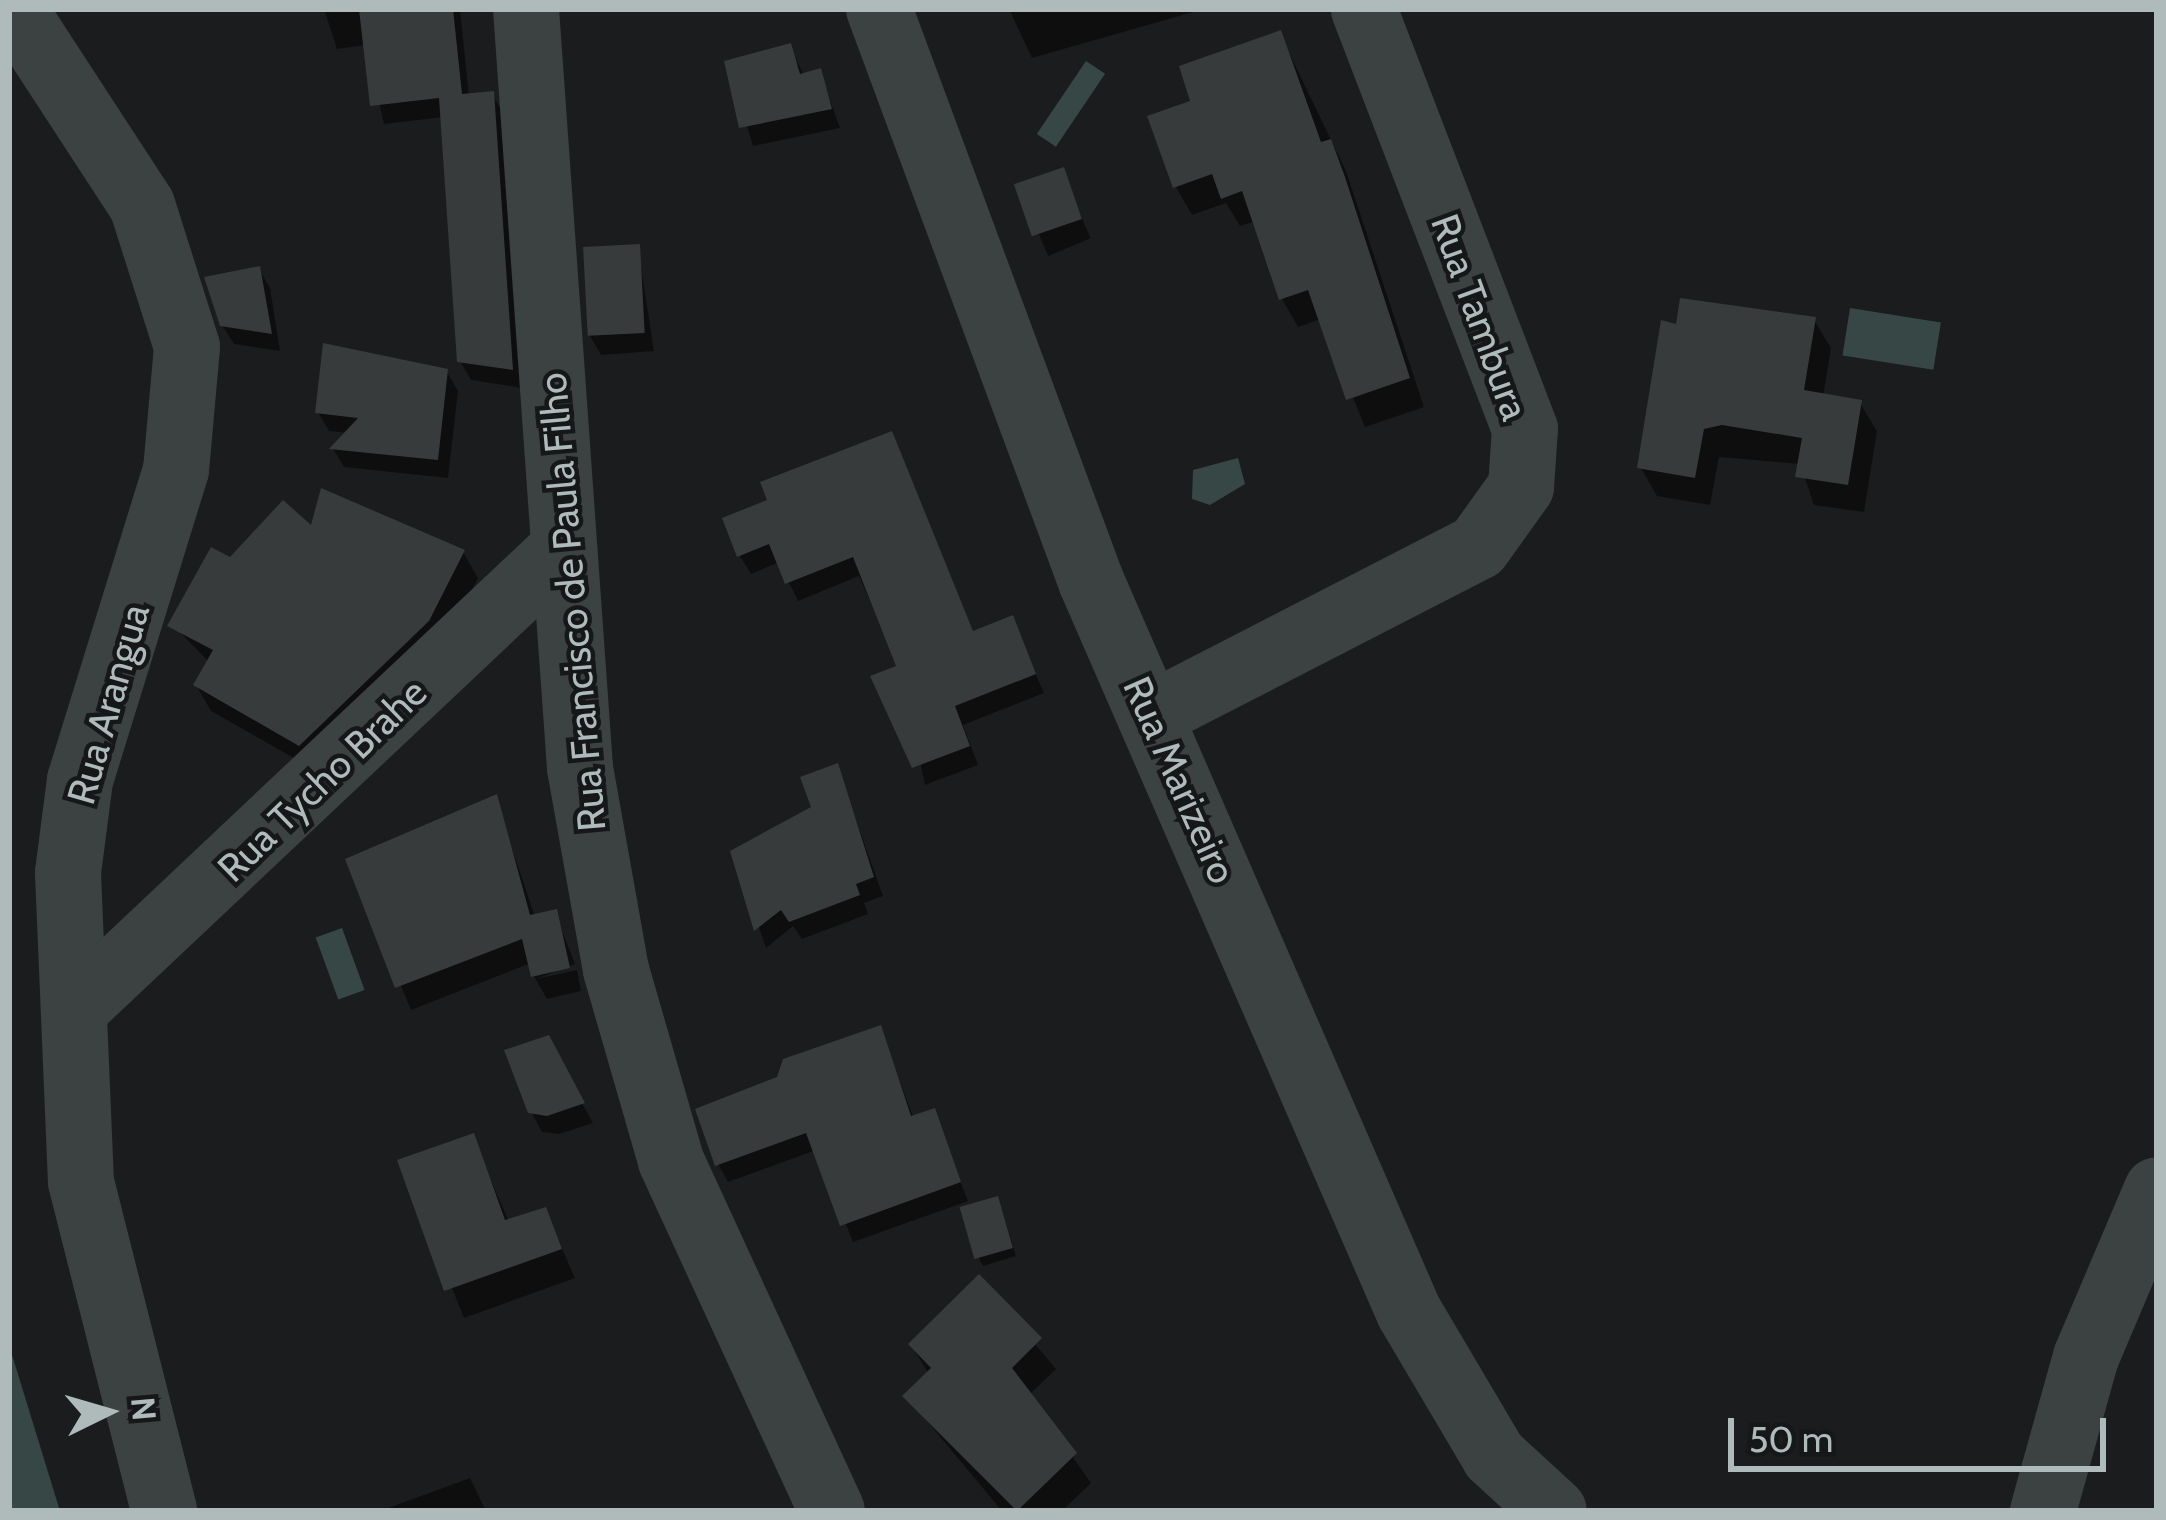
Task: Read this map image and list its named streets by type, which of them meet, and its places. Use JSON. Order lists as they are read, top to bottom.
{
  "streets": {
    "street": [
      "Rua Tambura",
      "Rua Francisco de Paula Filho",
      "Rua Arangua",
      "Rua Tycho Brahe",
      "Rua Marizeiro"
    ]
  },
  "crossings": [
    ["Rua Tambura", "Rua Marizeiro"],
    ["Rua Francisco de Paula Filho", "Rua Tycho Brahe"],
    ["Rua Arangua", "Rua Tycho Brahe"]
  ],
  "scale_bar": "50 m",
  "north": "right"
}
